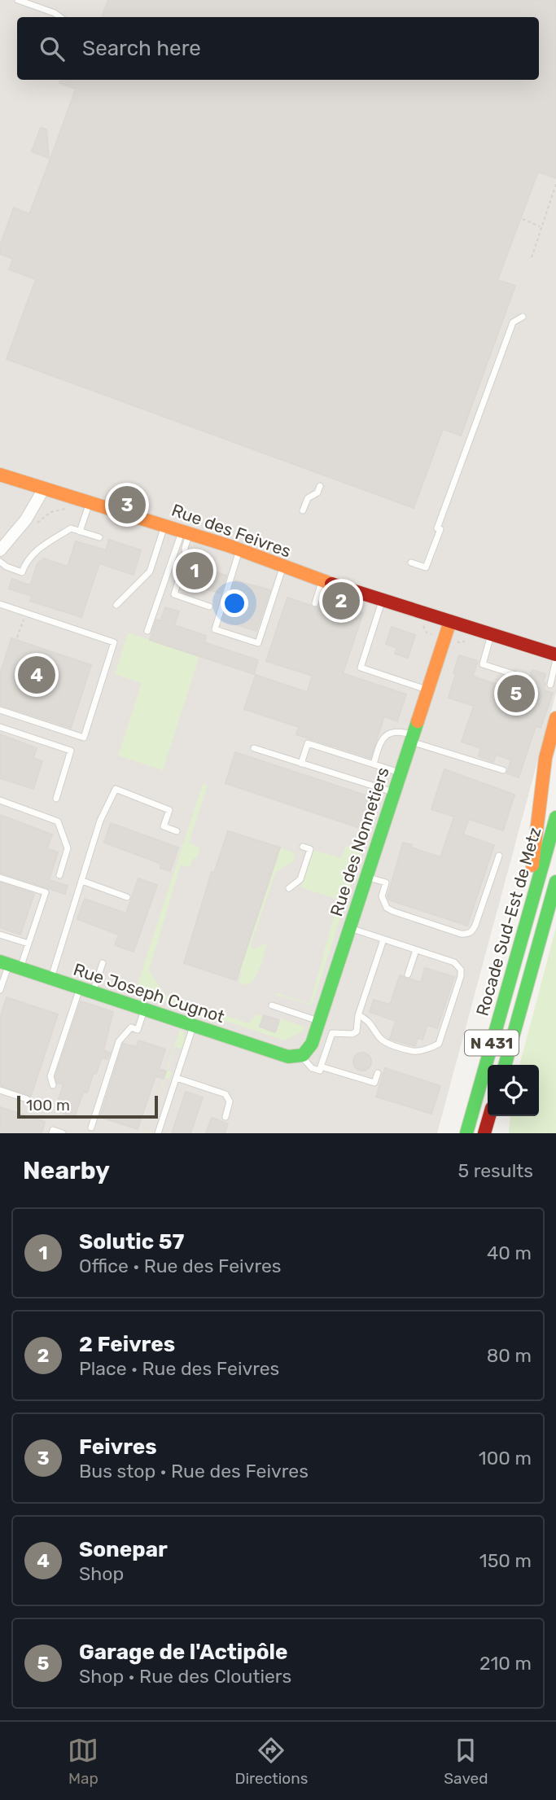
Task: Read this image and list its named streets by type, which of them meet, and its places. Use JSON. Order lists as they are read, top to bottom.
{
  "streets": {
    "main road": [
      "Rue des Feivres",
      "Rue des Nonnetiers",
      "Rocade Sud-Est de Metz",
      "Rue Joseph Cugnot",
      "N 431"
    ]
  },
  "crossings": [
    ["Rue des Feivres", "Rue des Nonnetiers"],
    ["Rue des Nonnetiers", "Rue Joseph Cugnot"]
  ],
  "scale_bar": "100 m",
  "page": {
    "search": "Search here",
    "pins": [
      "3",
      "1",
      "2",
      "4",
      "5"
    ],
    "scale": "100 m",
    "heading": ["Nearby", "5 results"],
    "list": [
      {
        "mark": "1",
        "name": "Solutic 57",
        "note": "Office · Rue des Feivres",
        "value": "40 m"
      },
      {
        "mark": "2",
        "name": "2 Feivres",
        "note": "Place · Rue des Feivres",
        "value": "80 m"
      },
      {
        "mark": "3",
        "name": "Feivres",
        "note": "Bus stop · Rue des Feivres",
        "value": "100 m"
      },
      {
        "mark": "4",
        "name": "Sonepar",
        "note": "Shop",
        "value": "150 m"
      },
      {
        "mark": "5",
        "name": "Garage de l'Actipôle",
        "note": "Shop · Rue des Cloutiers",
        "value": "210 m"
      }
    ],
    "nav": ["Map", "Directions", "Saved"]
  }
}
